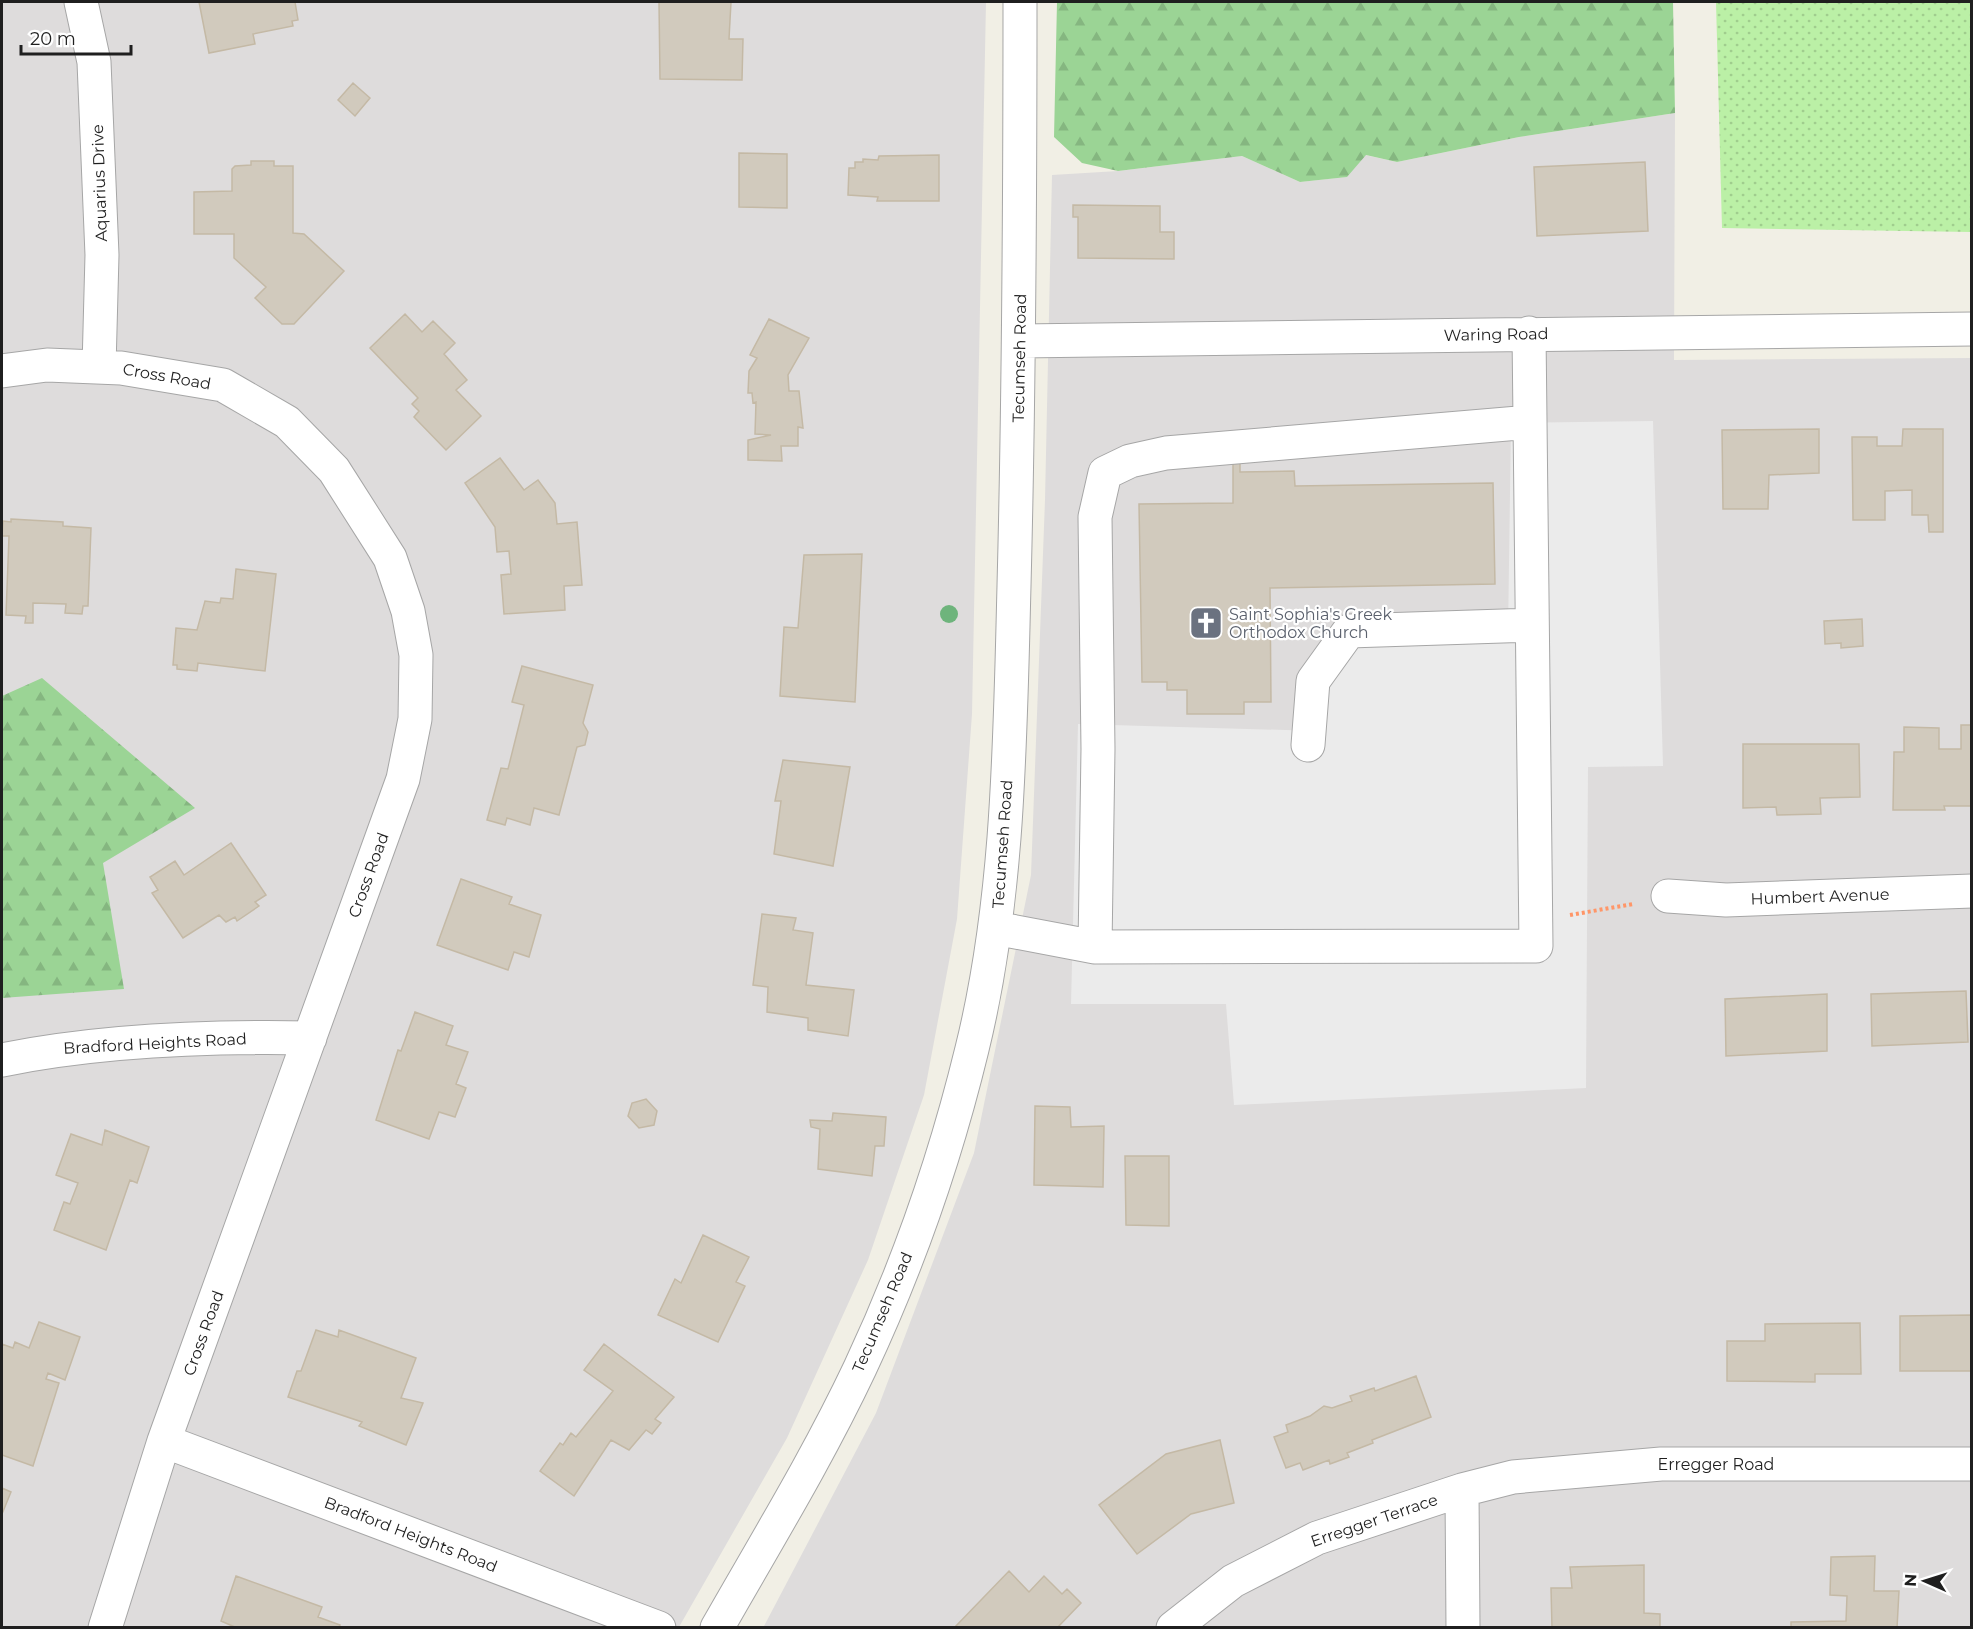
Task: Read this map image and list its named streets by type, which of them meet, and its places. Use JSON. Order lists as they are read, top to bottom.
{
  "streets": {
    "street": [
      "Aquarius Drive",
      "Waring Road",
      "Tecumseh Road",
      "Cross Road",
      "Humbert Avenue",
      "Bradford Heights Road",
      "Erregger Road",
      "Erregger Terrace"
    ]
  },
  "crossings": [
    ["Aquarius Drive", "Cross Road"],
    ["Waring Road", "Tecumseh Road"],
    ["Cross Road", "Bradford Heights Road"],
    ["Erregger Road", "Erregger Terrace"]
  ],
  "places": {
    "church": ["Saint Sophia's Greek Orthodox Church"]
  },
  "scale_bar": "20 m",
  "north": "left"
}
